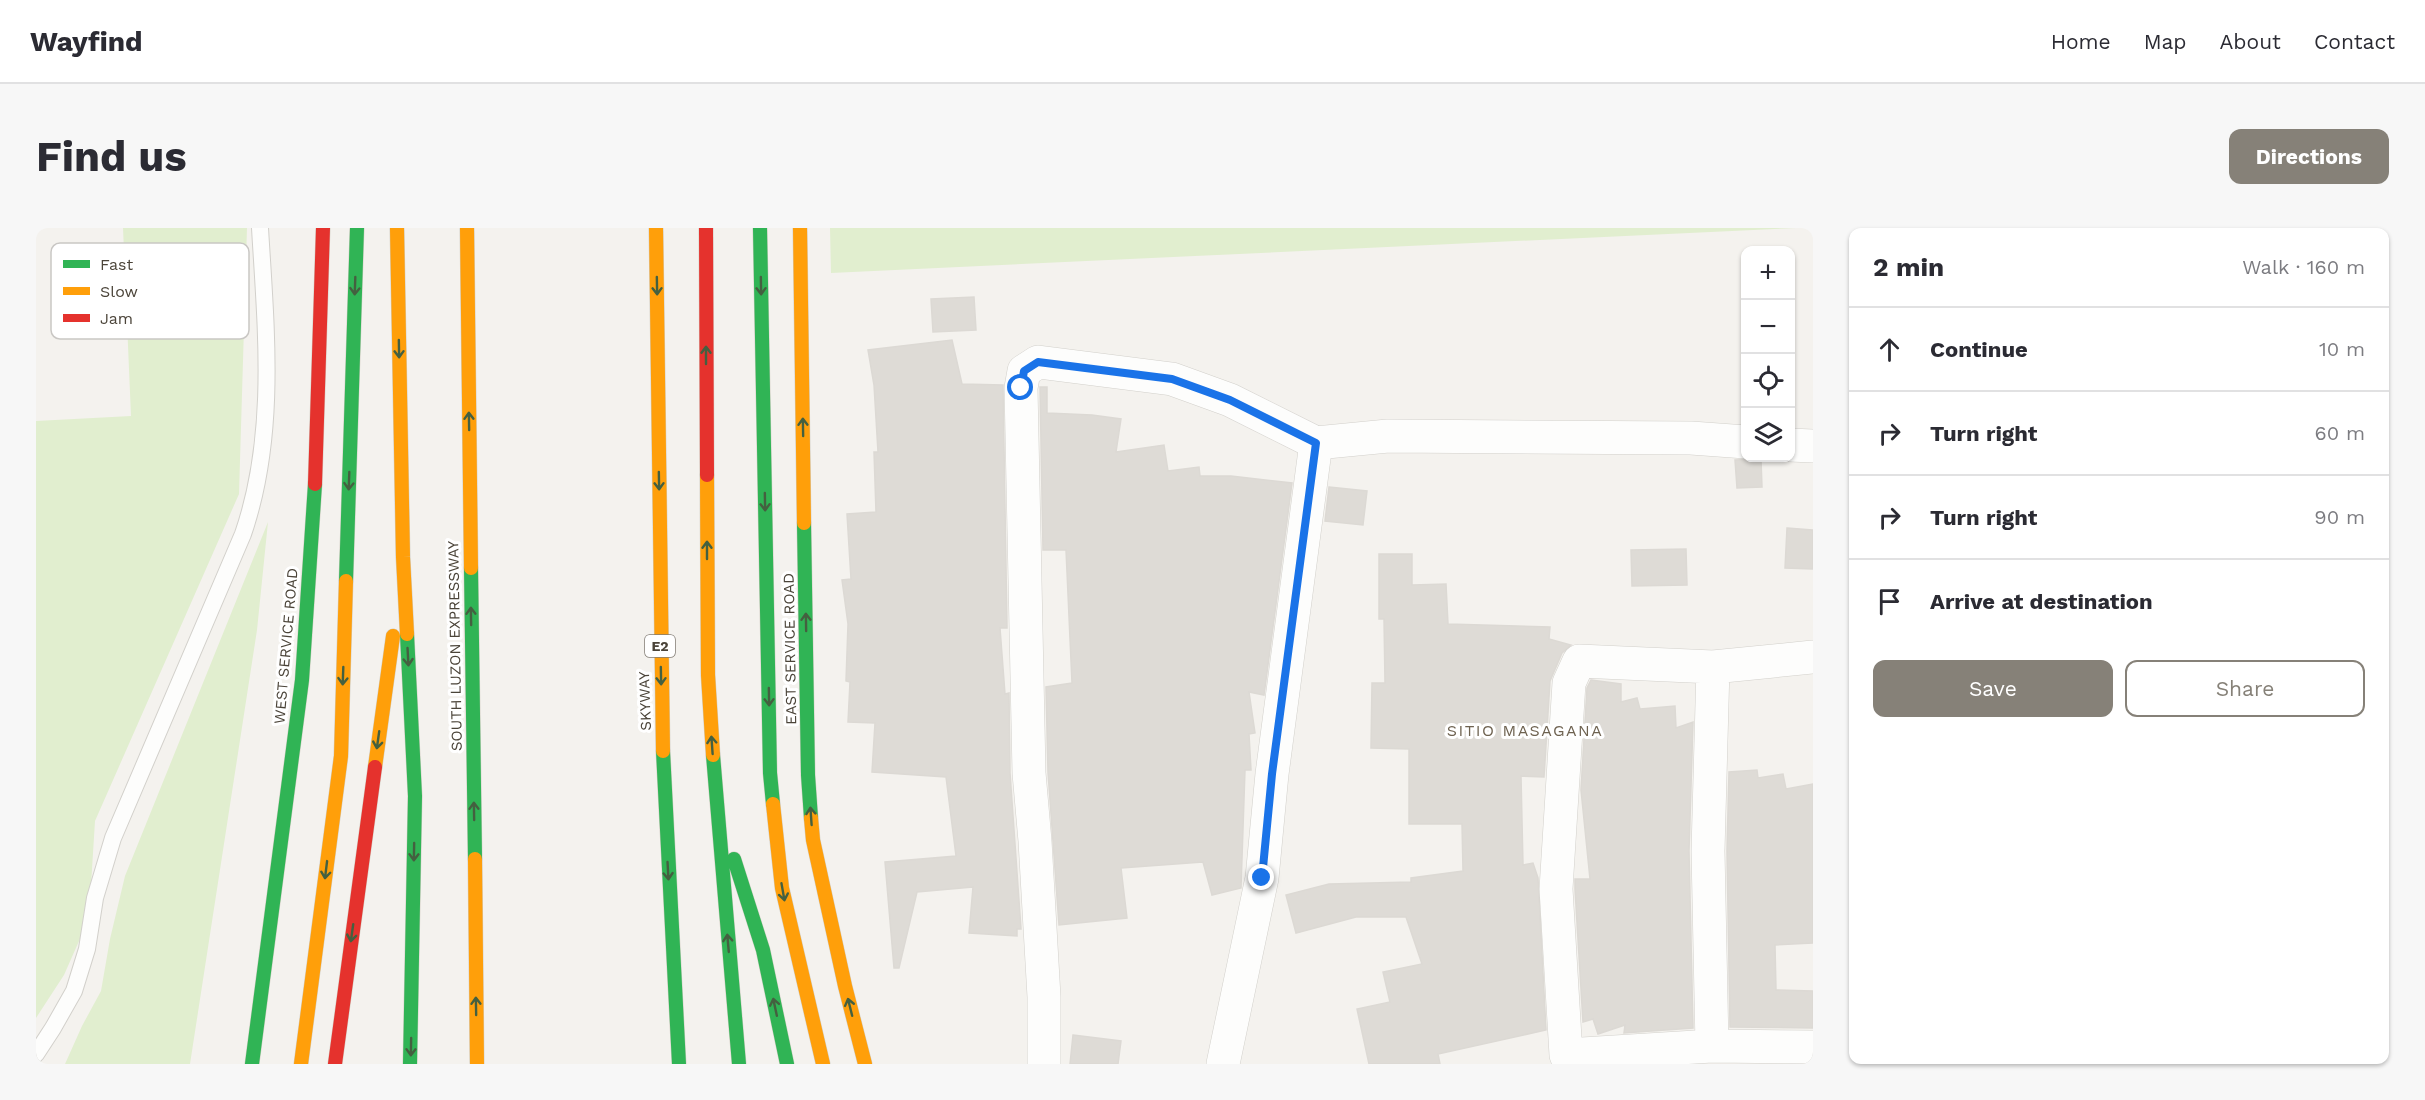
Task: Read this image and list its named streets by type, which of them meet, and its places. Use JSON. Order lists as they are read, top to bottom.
{
  "streets": {
    "main road": [
      "WEST SERVICE ROAD",
      "SOUTH LUZON EXPRESSWAY",
      "E2",
      "EAST SERVICE ROAD",
      "SKYWAY"
    ]
  },
  "districts": ["SITIO MASAGANA"],
  "legend": ["Fast", "Slow", "Jam"],
  "page": {
    "header": "Wayfind",
    "nav": [
      "Home",
      "Map",
      "About",
      "Contact"
    ],
    "buttons": [
      "Directions",
      ["Save", "Share"]
    ],
    "title": "Find us",
    "heading": ["2 min", "Walk · 160 m"],
    "map_buttons": ["+", "−"],
    "list": [
      ["Continue", "10 m"],
      ["Turn right", "60 m"],
      ["Turn right", "90 m"],
      "Arrive at destination"
    ]
  }
}
